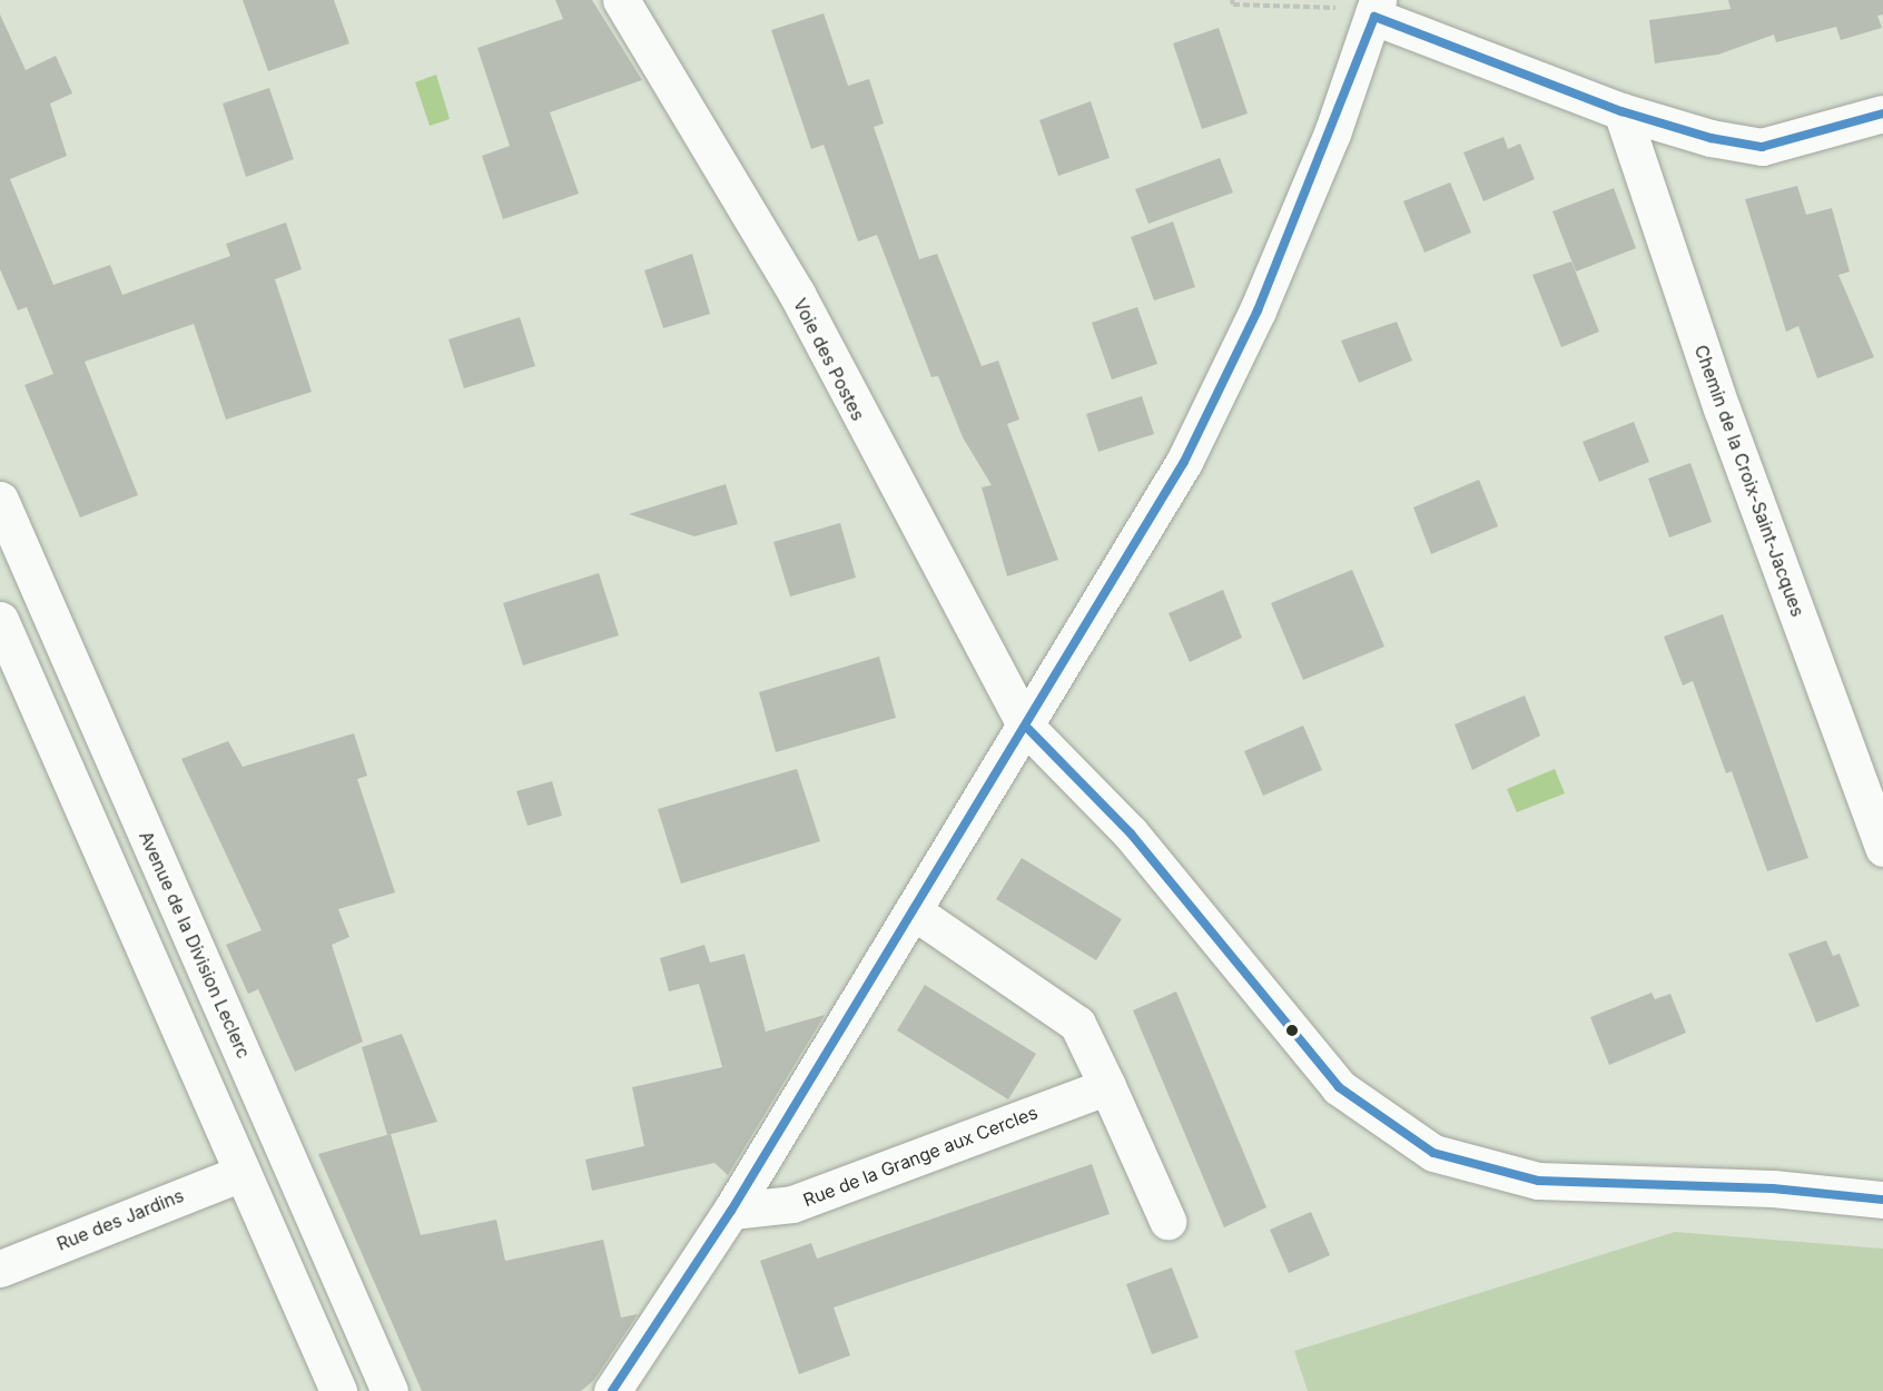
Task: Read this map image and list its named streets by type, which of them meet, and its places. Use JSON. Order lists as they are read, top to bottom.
{
  "streets": {
    "street": [
      "Voie des Postes",
      "Chemin de la Croix-Saint-Jacques",
      "Avenue de la Division Leclerc",
      "Rue de la Grange aux Cercles",
      "Rue des Jardins"
    ]
  }
}
